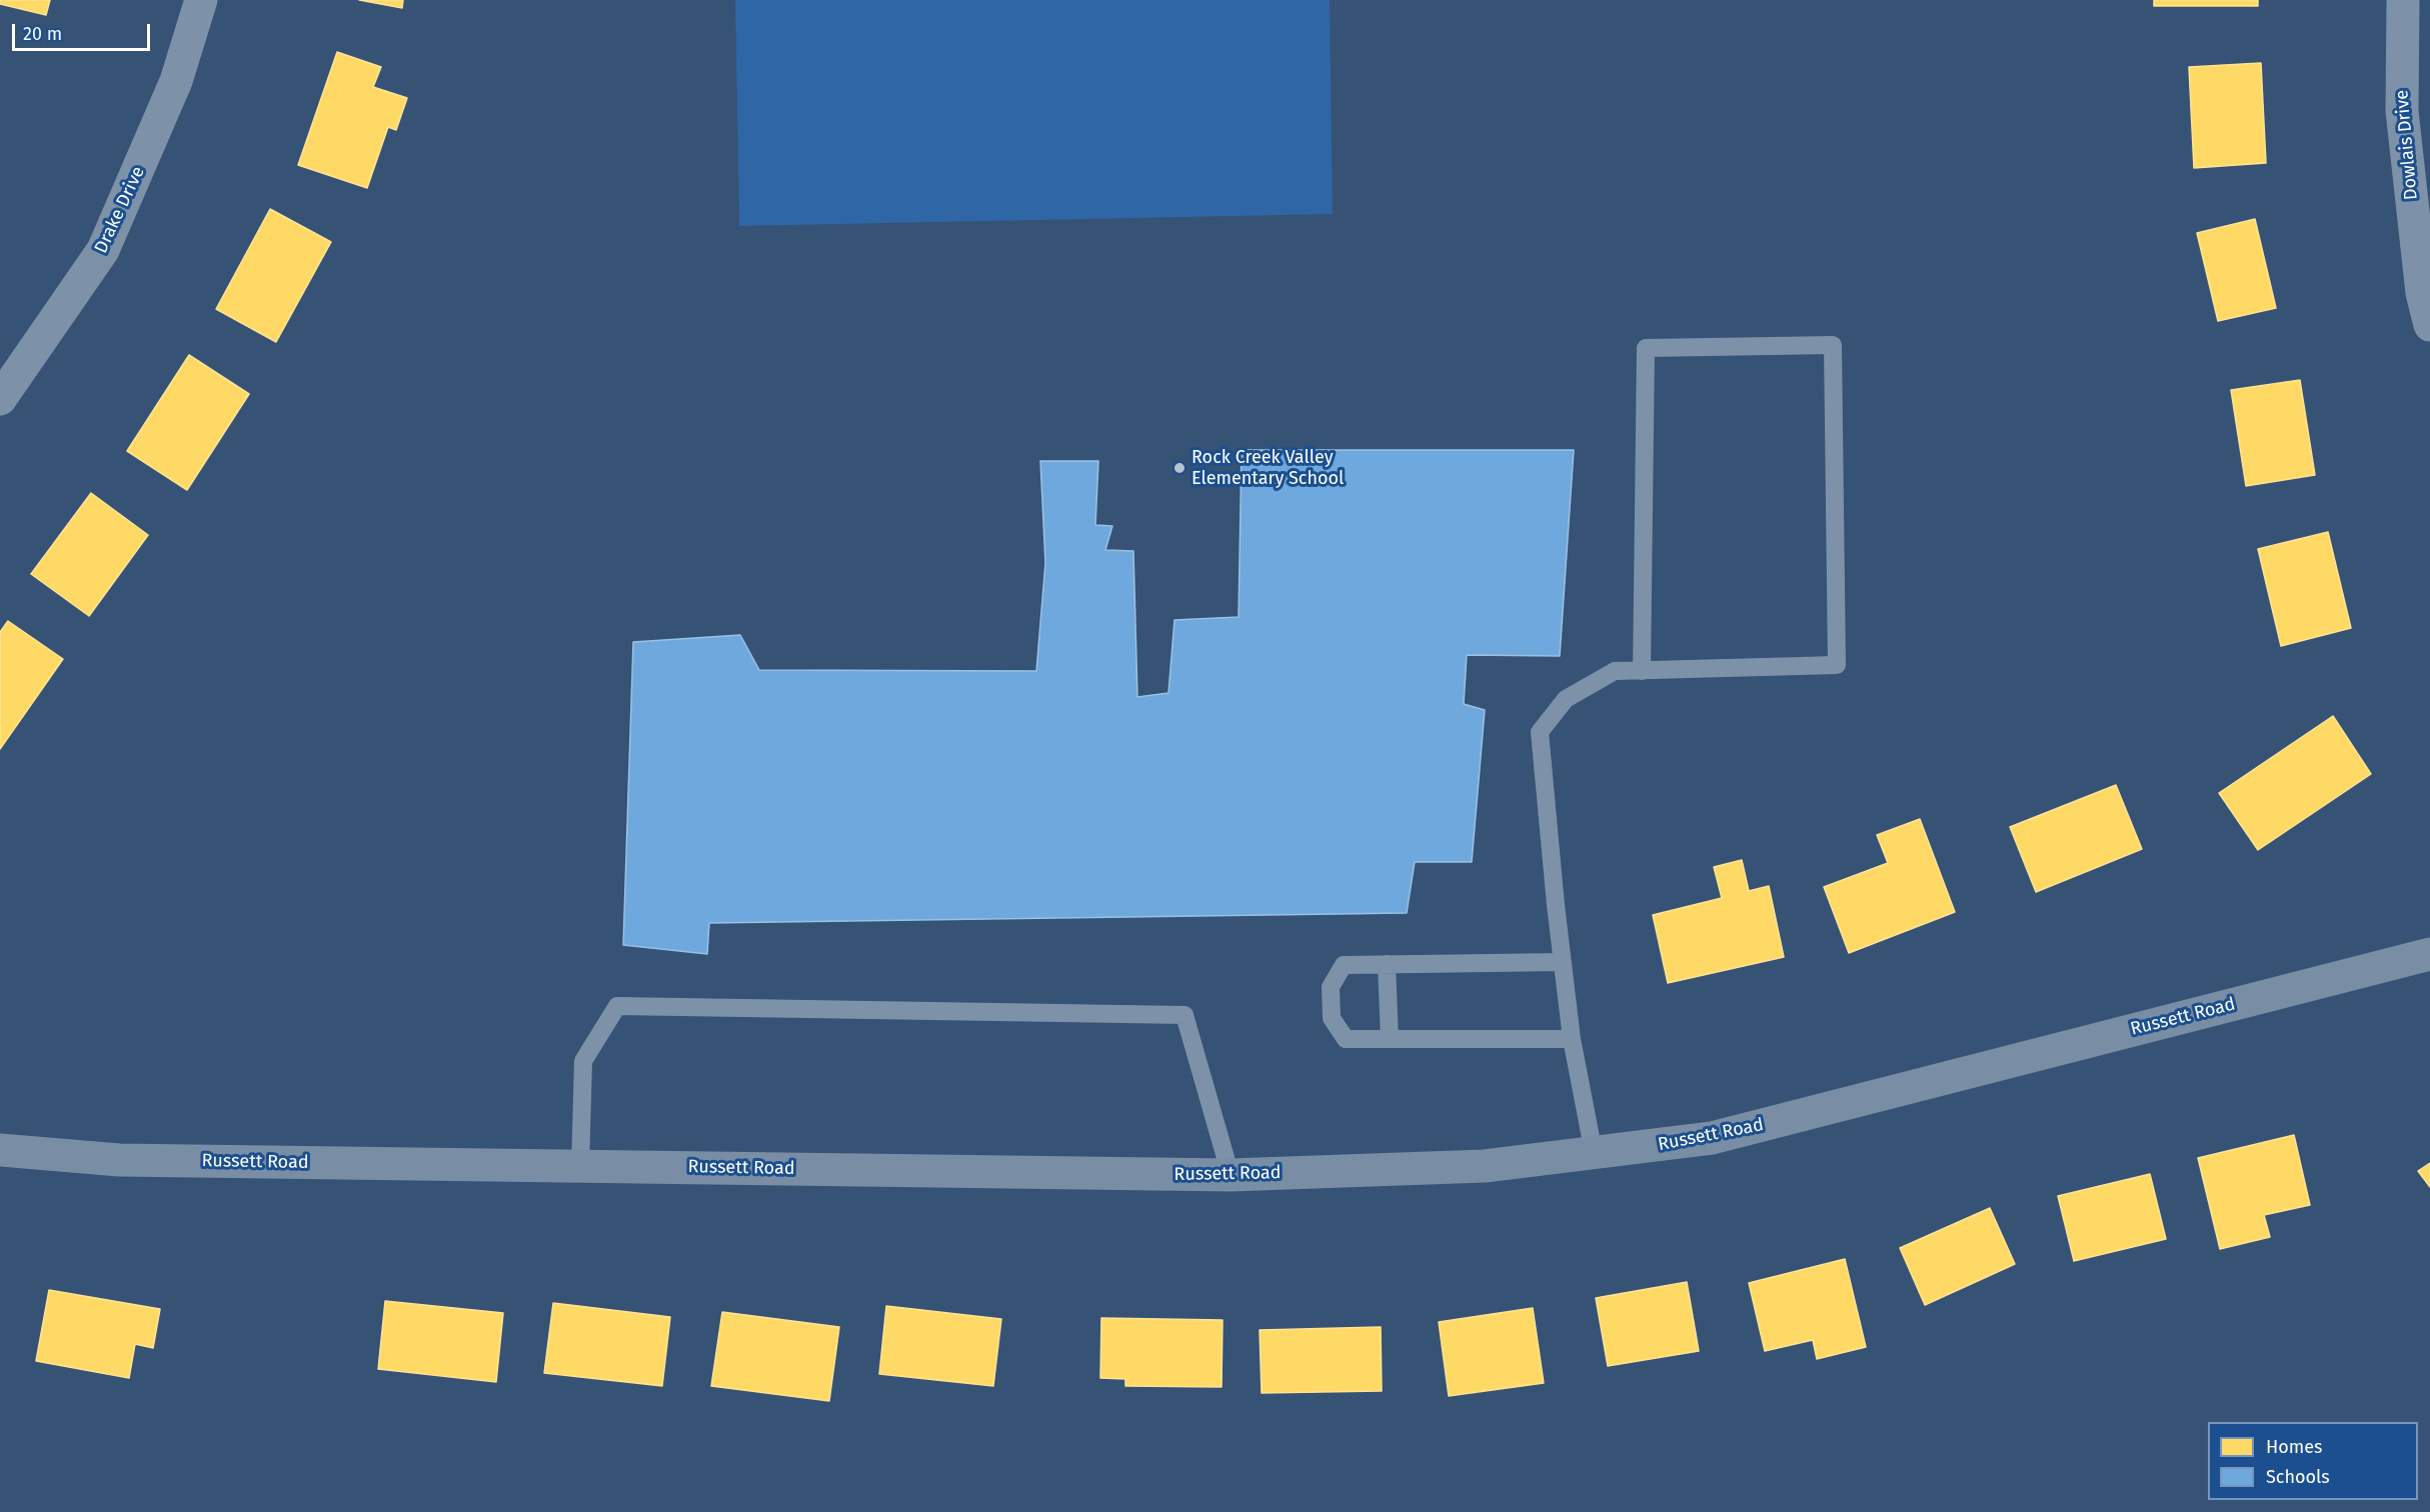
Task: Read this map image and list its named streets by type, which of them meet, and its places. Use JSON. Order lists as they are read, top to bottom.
{
  "streets": {
    "street": ["Dowlais Drive", "Drake Drive", "Russett Road"]
  },
  "places": ["Rock Creek Valley Elementary School"],
  "legend": ["Homes", "Schools"],
  "scale_bar": "20 m"
}
